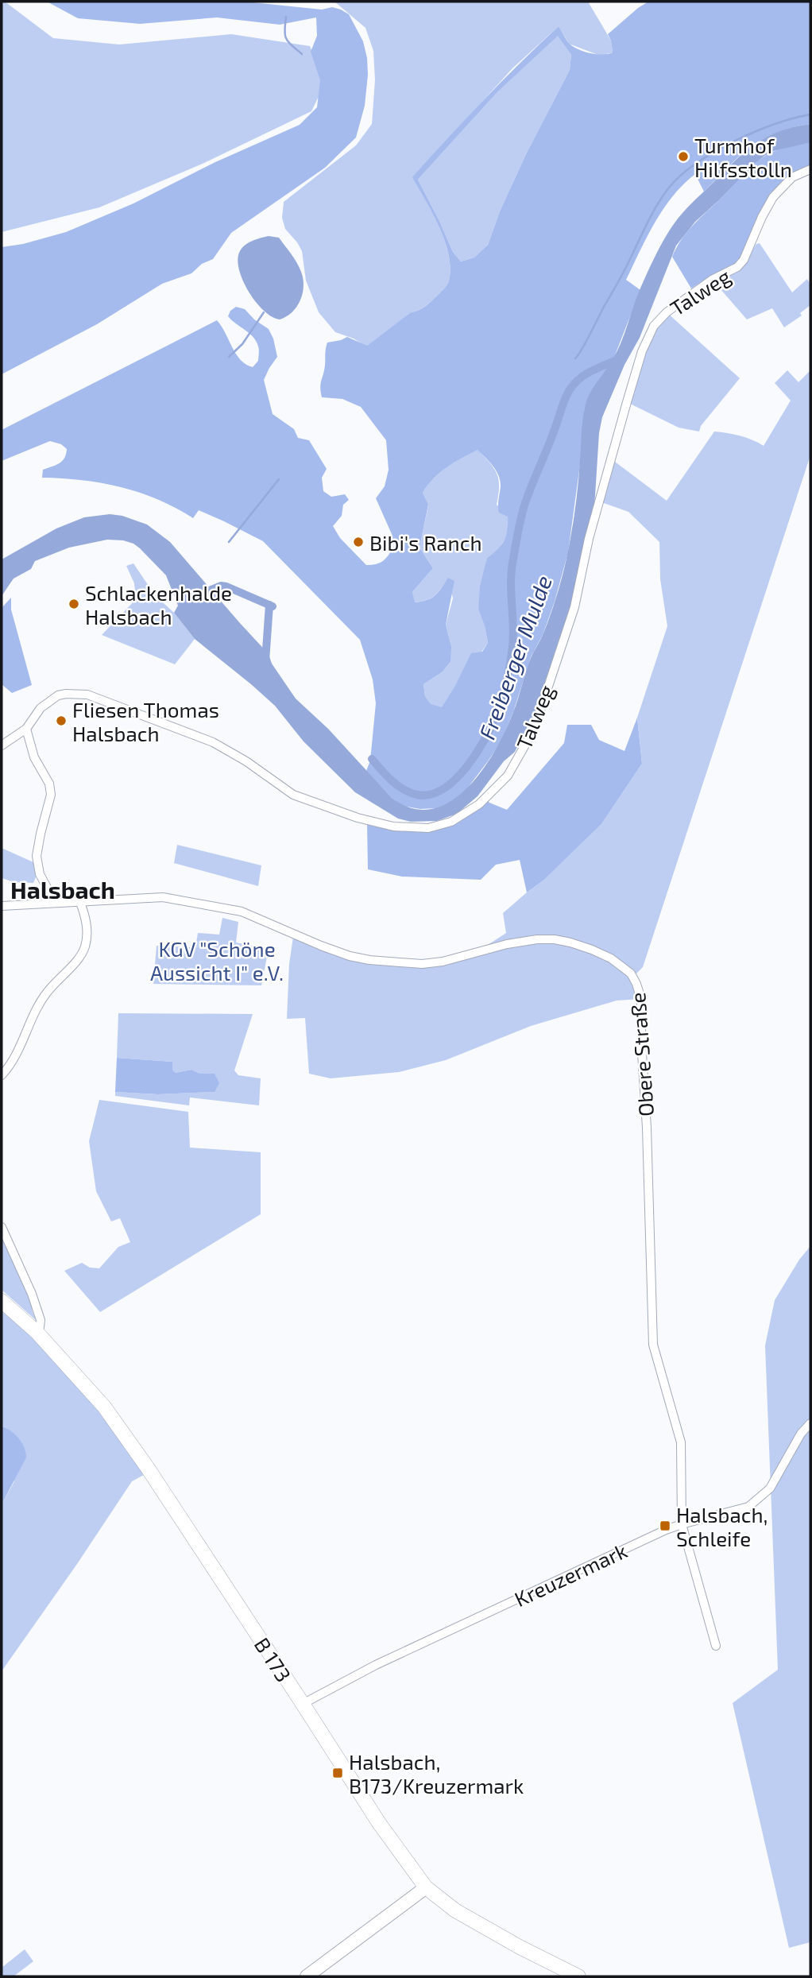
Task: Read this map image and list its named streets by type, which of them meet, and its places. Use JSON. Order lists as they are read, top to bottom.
{
  "streets": {
    "main road": ["B 173"],
    "street": ["Talweg", "Obere Straße", "Kreuzermark"]
  },
  "crossings": [
    ["Obere Straße", "Kreuzermark"],
    ["Kreuzermark", "B 173"]
  ],
  "districts": ["Halsbach"],
  "water": ["Freiberger Mulde"],
  "parks": ["KGV \"Schöne Aussicht I\" e.V."],
  "places": {
    "other": [
      "Turmhof Hilfsstolln",
      "Bibi's Ranch",
      "Schlackenhalde Halsbach",
      "Fliesen Thomas Halsbach"
    ],
    "transit": ["Halsbach, Schleife", "Halsbach, B173/Kreuzermark"]
  }
}
